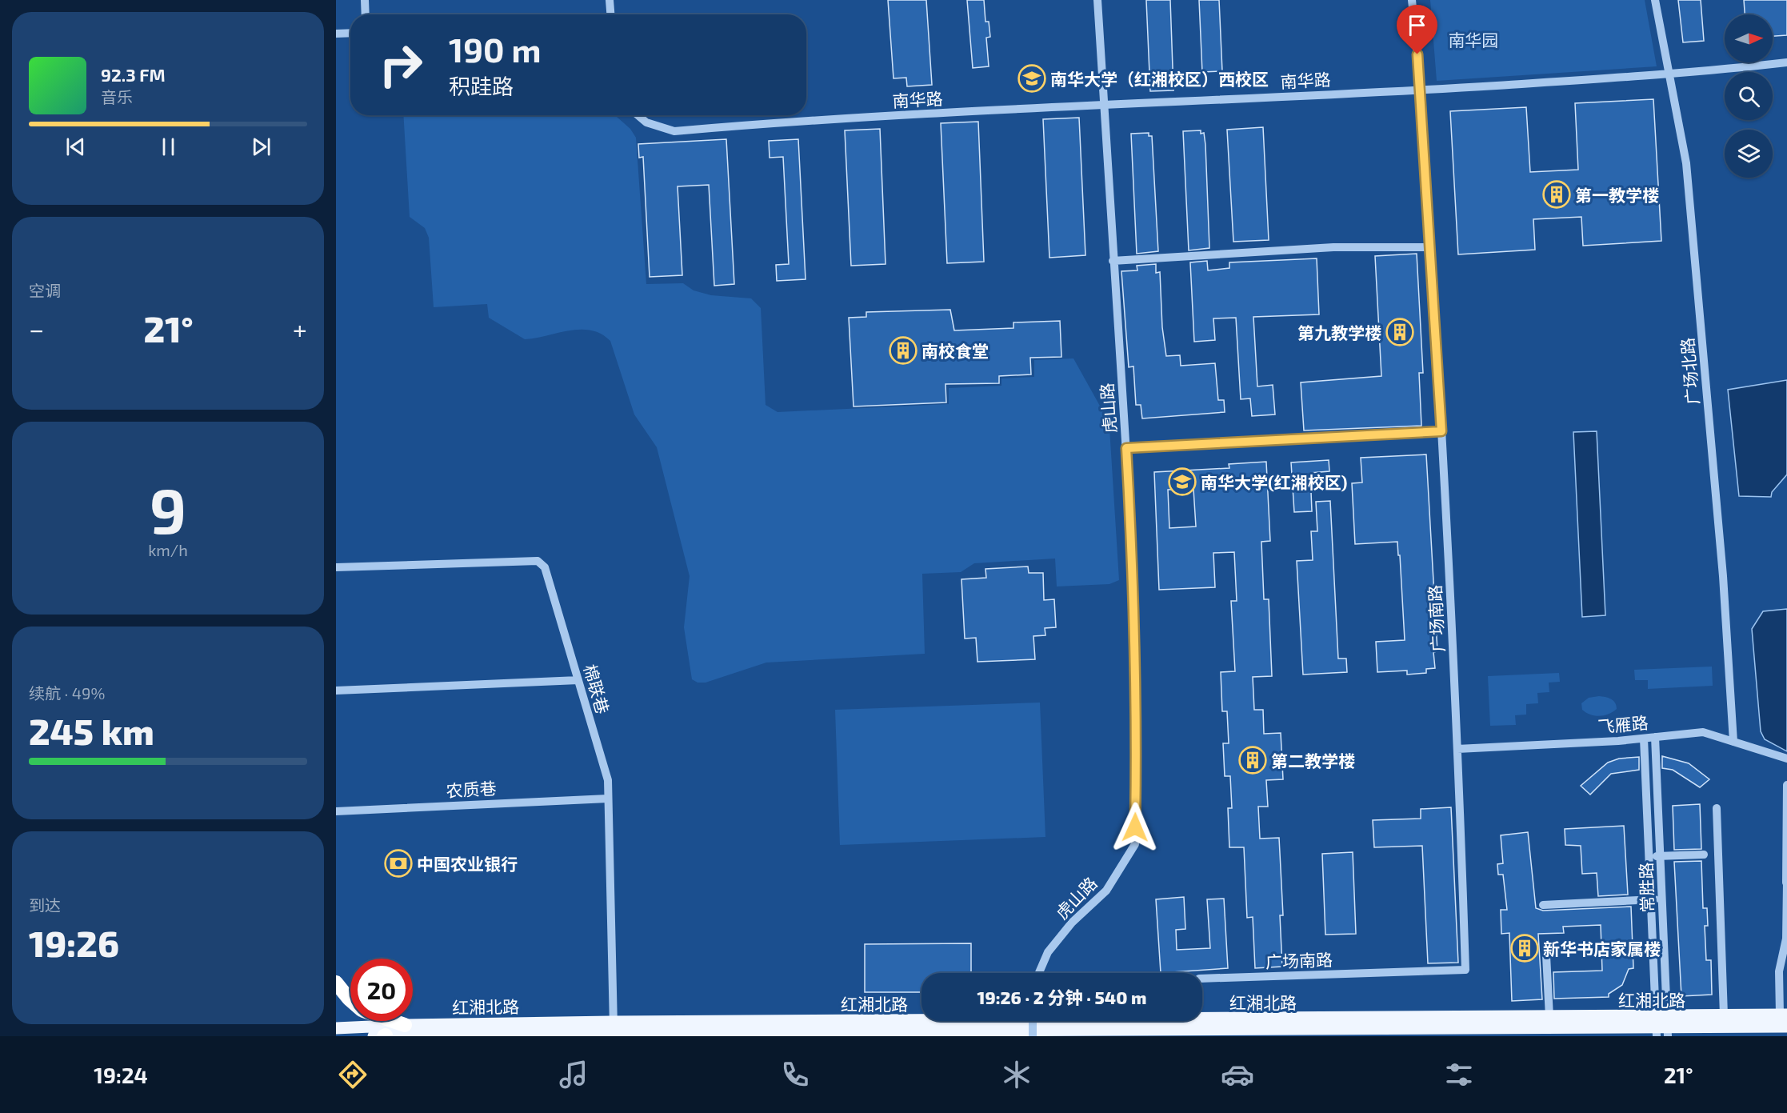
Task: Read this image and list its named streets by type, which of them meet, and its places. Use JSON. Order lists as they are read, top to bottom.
{
  "streets": {
    "main road": ["红湘北路"],
    "street": [
      "南华路",
      "广场北路",
      "虎山路",
      "广场南路",
      "棉联巷",
      "飞雁路",
      "农质巷",
      "常胜路"
    ]
  },
  "crossings": [
    ["南华路", "广场北路"],
    ["南华路", "虎山路"],
    ["南华路", "广场南路"],
    ["广场北路", "飞雁路"],
    ["广场南路", "飞雁路"],
    ["棉联巷", "农质巷"],
    ["棉联巷", "红湘北路"],
    ["飞雁路", "常胜路"],
    ["常胜路", "红湘北路"]
  ],
  "parks": ["南华园"],
  "places": {
    "school or university": ["南华大学（红湘校区）西校区", "南华大学(红湘校区)"],
    "building": [
      "第一教学楼",
      "第九教学楼",
      "南校食堂",
      "第二教学楼",
      "新华书店家属楼"
    ],
    "bank": ["中国农业银行"]
  },
  "north": "right",
  "page": {
    "turn": ["190 m", "积跬路"],
    "song": ["92.3 FM", "音乐"],
    "tile": [
      "空调",
      ["9", "km/h"],
      ["续航 · 49%", "245 km"],
      ["到达", "19:26"]
    ],
    "heat": ["−", "21°", "+"],
    "limit": "20",
    "trip": "19:26 · 2 分钟 · 540 m",
    "tabs": ["19:24", "21°"]
  }
}
